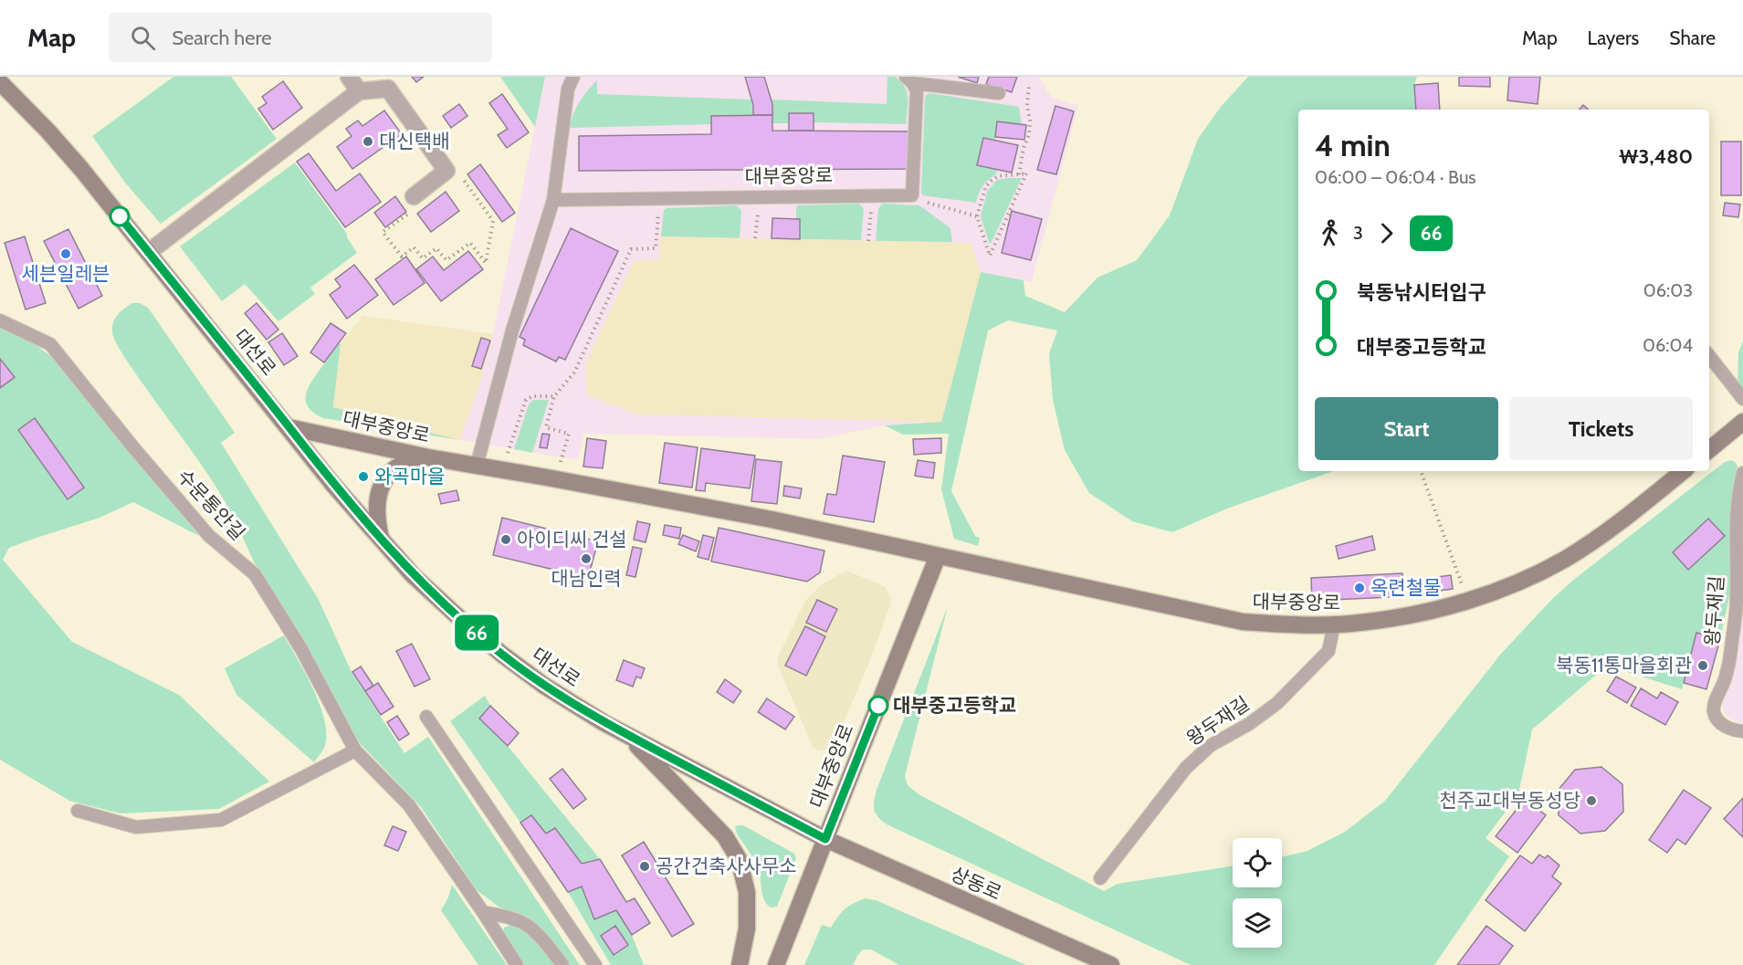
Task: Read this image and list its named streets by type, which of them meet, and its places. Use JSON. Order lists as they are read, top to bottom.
{
  "streets": {
    "street": ["대부중앙로", "대선로", "상동로"],
    "lane": ["수문통안길", "왕두재길"]
  },
  "crossings": [
    ["대부중앙로", "대선로"],
    ["대부중앙로", "왕두재길"],
    ["대부중앙로", "상동로"],
    ["대선로", "상동로"]
  ],
  "places": [
    "대신택배",
    "세븐일레븐",
    "와곡마을",
    "아이디씨 건설",
    "대남인력",
    "옥련철물",
    "북동11통마을회관",
    "대부중고등학교",
    "천주교대부동성당",
    "공간건축사사무소"
  ],
  "lines": ["bus line 66"],
  "page": {
    "header": "Map",
    "search": "Search here",
    "nav": ["Map", "Layers", "Share"],
    "on_map": "66",
    "heading": ["4 min", "06:00 – 06:04 · Bus", "₩3,480"],
    "legs": ["3", "66"],
    "list": [
      {
        "name": "북동낚시터입구",
        "value": "06:03"
      },
      {
        "name": "대부중고등학교",
        "value": "06:04"
      }
    ],
    "buttons": ["Start", "Tickets"]
  }
}
